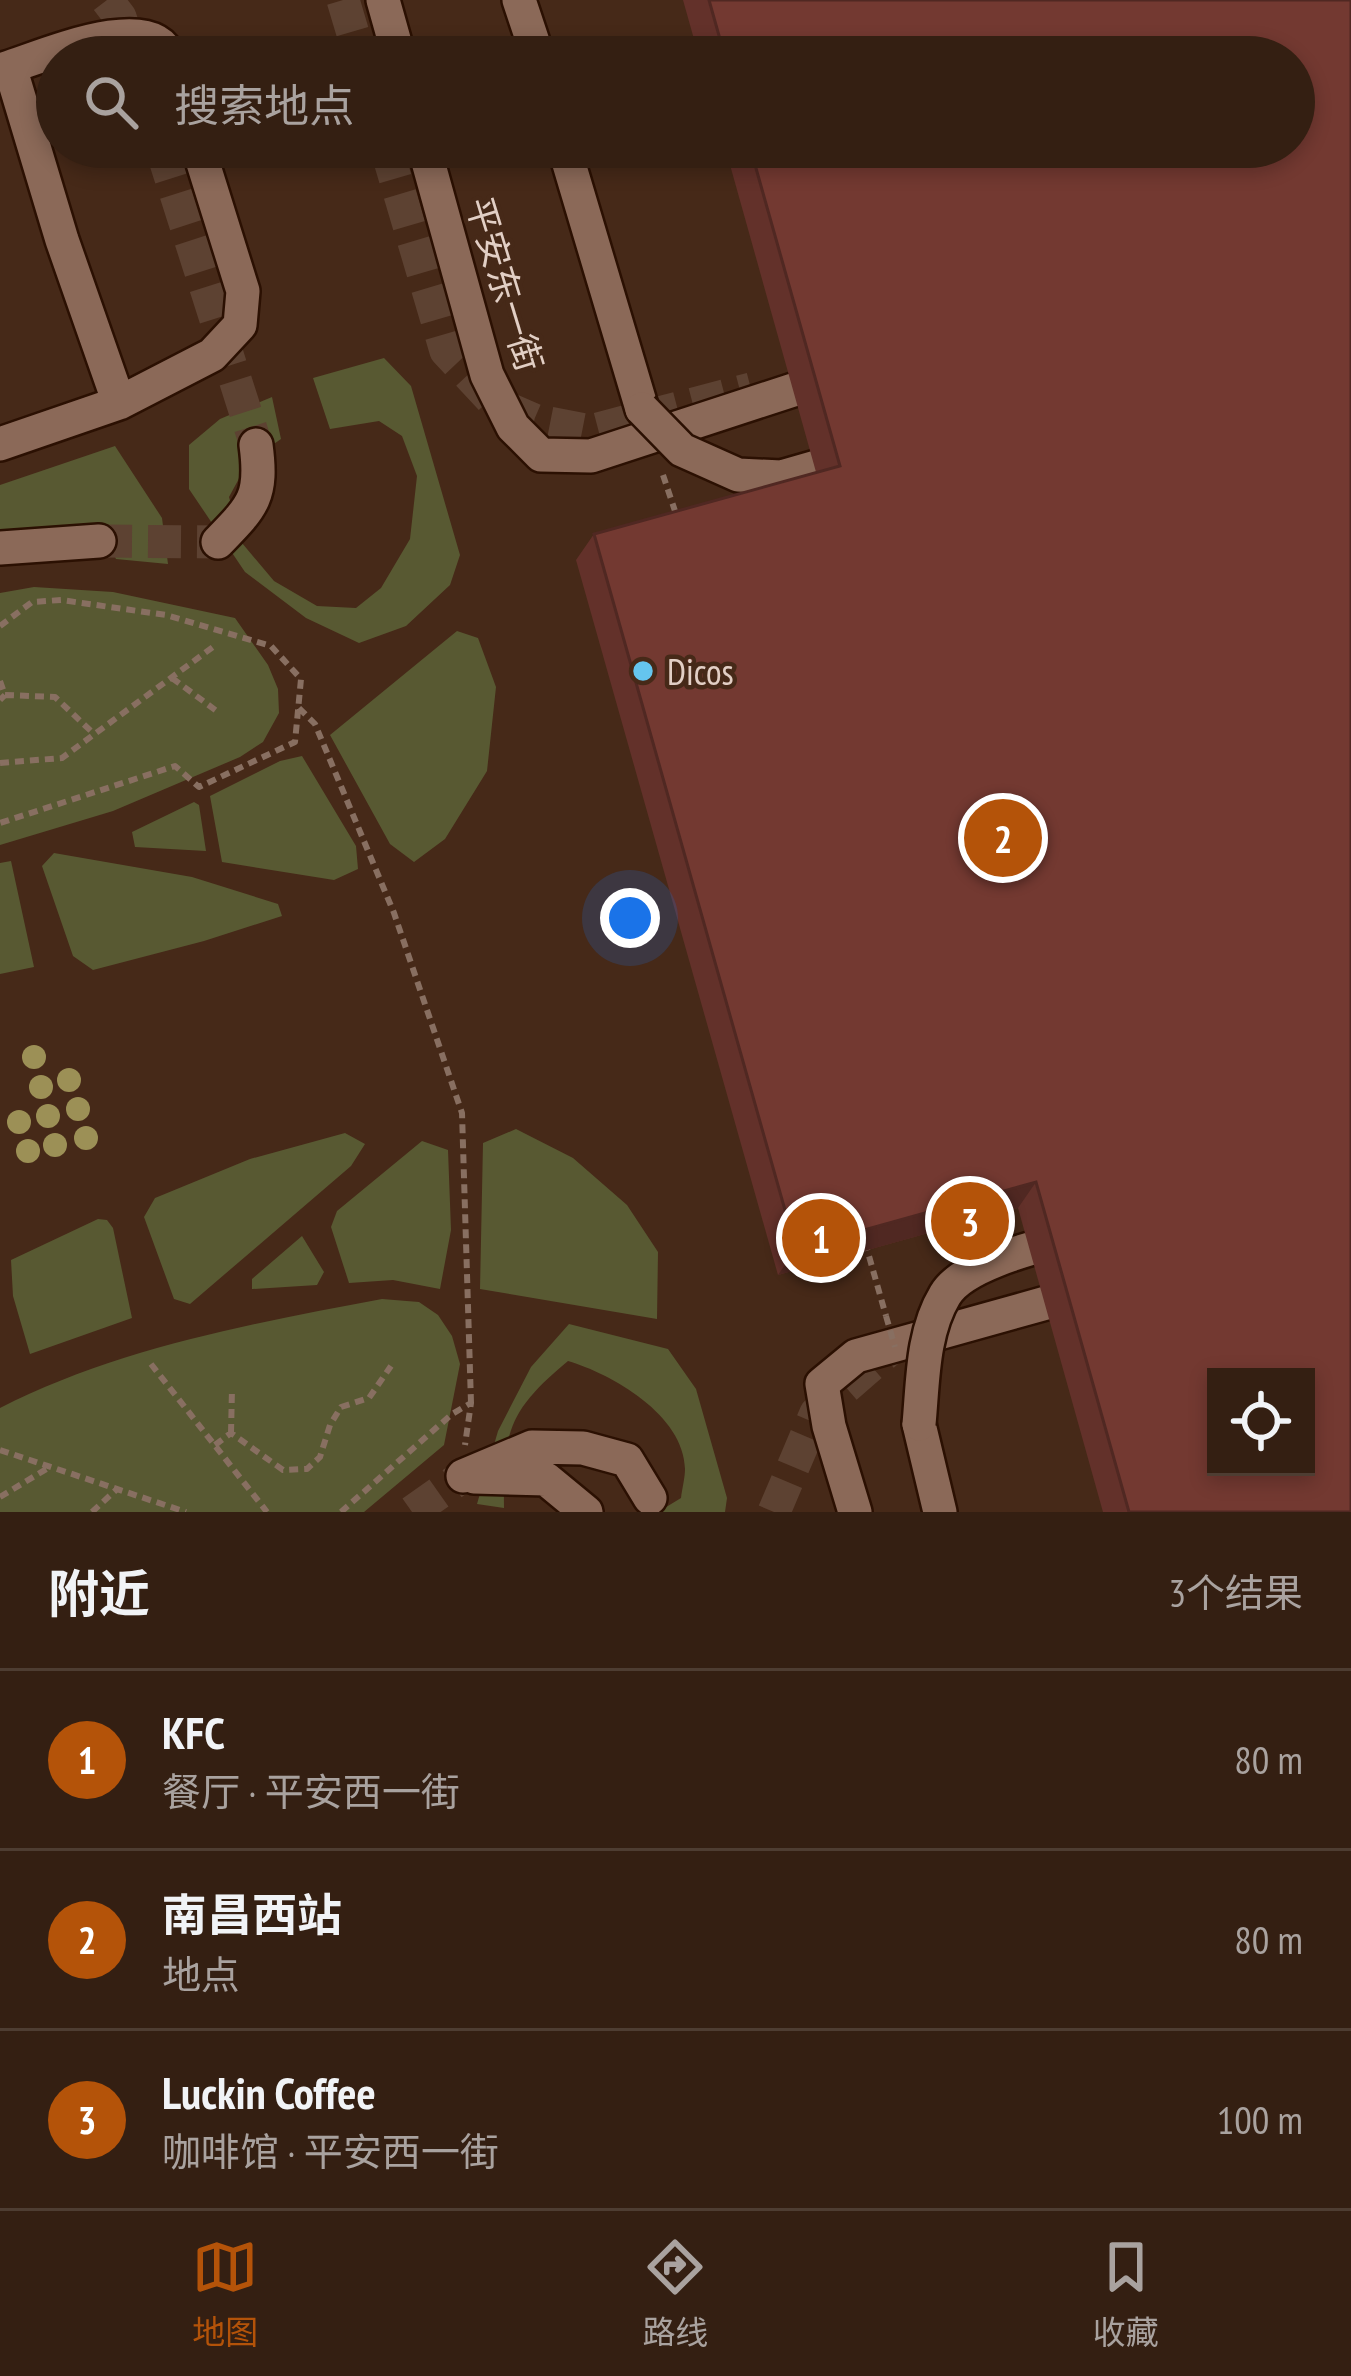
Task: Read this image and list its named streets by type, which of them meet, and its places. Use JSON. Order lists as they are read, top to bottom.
{
  "streets": {
    "street": ["平安东一街"]
  },
  "places": ["Dicos"],
  "page": {
    "search": "搜索地点",
    "pins": ["2", "3", "1"],
    "heading": ["附近", "3个结果"],
    "list": [
      {
        "mark": "1",
        "name": "KFC",
        "note": "餐厅 · 平安西一街",
        "value": "80 m"
      },
      {
        "mark": "2",
        "name": "南昌西站",
        "note": "地点",
        "value": "80 m"
      },
      {
        "mark": "3",
        "name": "Luckin Coffee",
        "note": "咖啡馆 · 平安西一街",
        "value": "100 m"
      }
    ],
    "nav": ["地图", "路线", "收藏"]
  }
}
